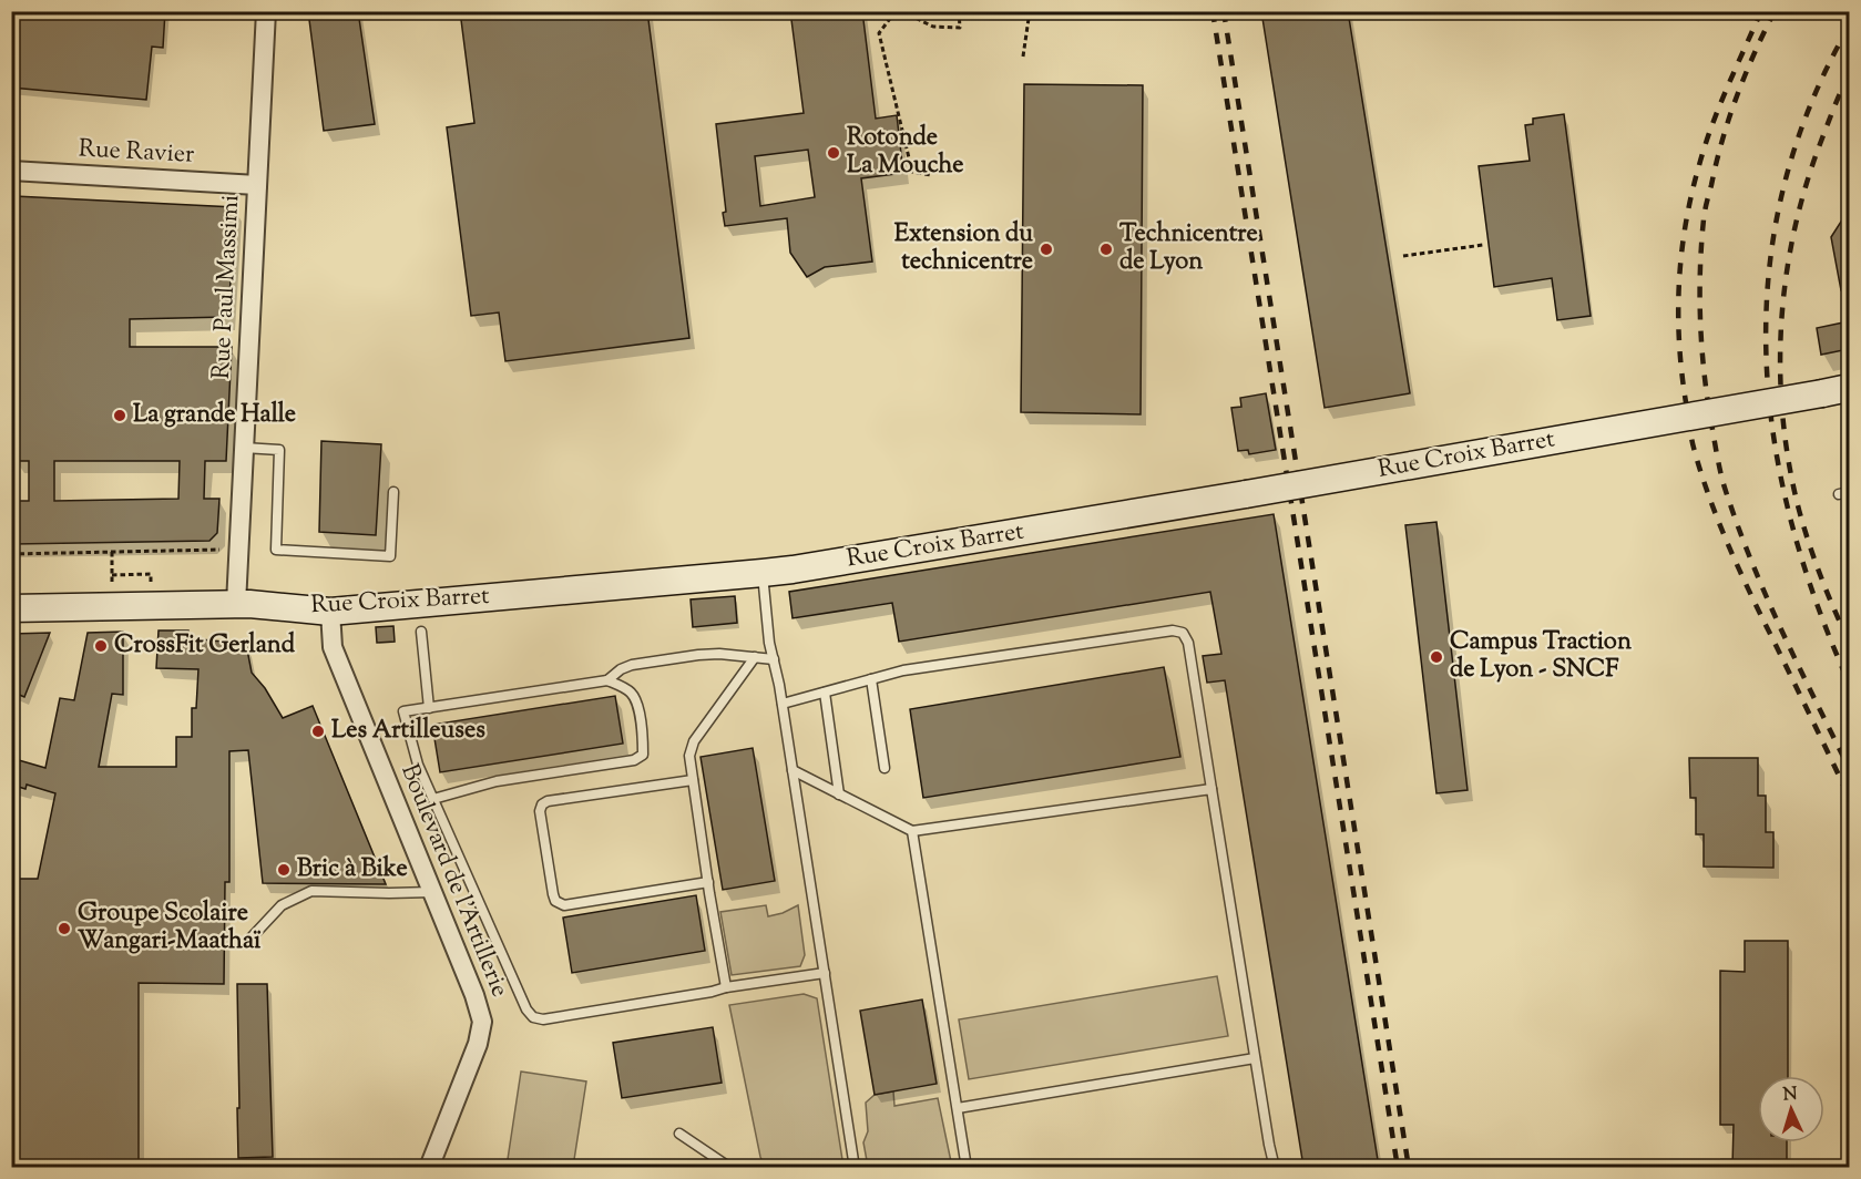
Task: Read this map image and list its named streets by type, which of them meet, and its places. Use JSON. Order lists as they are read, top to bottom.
{
  "streets": {
    "street": [
      "Rue Ravier",
      "Rue Paul Massimi",
      "Rue Croix Barret",
      "Boulevard de l'Artillerie"
    ]
  },
  "crossings": [
    ["Rue Ravier", "Rue Paul Massimi"],
    ["Rue Paul Massimi", "Rue Croix Barret"],
    ["Rue Croix Barret", "Boulevard de l'Artillerie"]
  ],
  "places": [
    "Rotonde La Mouche",
    "Extension du technicentre",
    "Technicentre de Lyon",
    "La grande Halle",
    "CrossFit Gerland",
    "Campus Traction de Lyon - SNCF",
    "Les Artilleuses",
    "Bric à Bike",
    "Groupe Scolaire Wangari-Maathaï"
  ],
  "north": "top"
}
